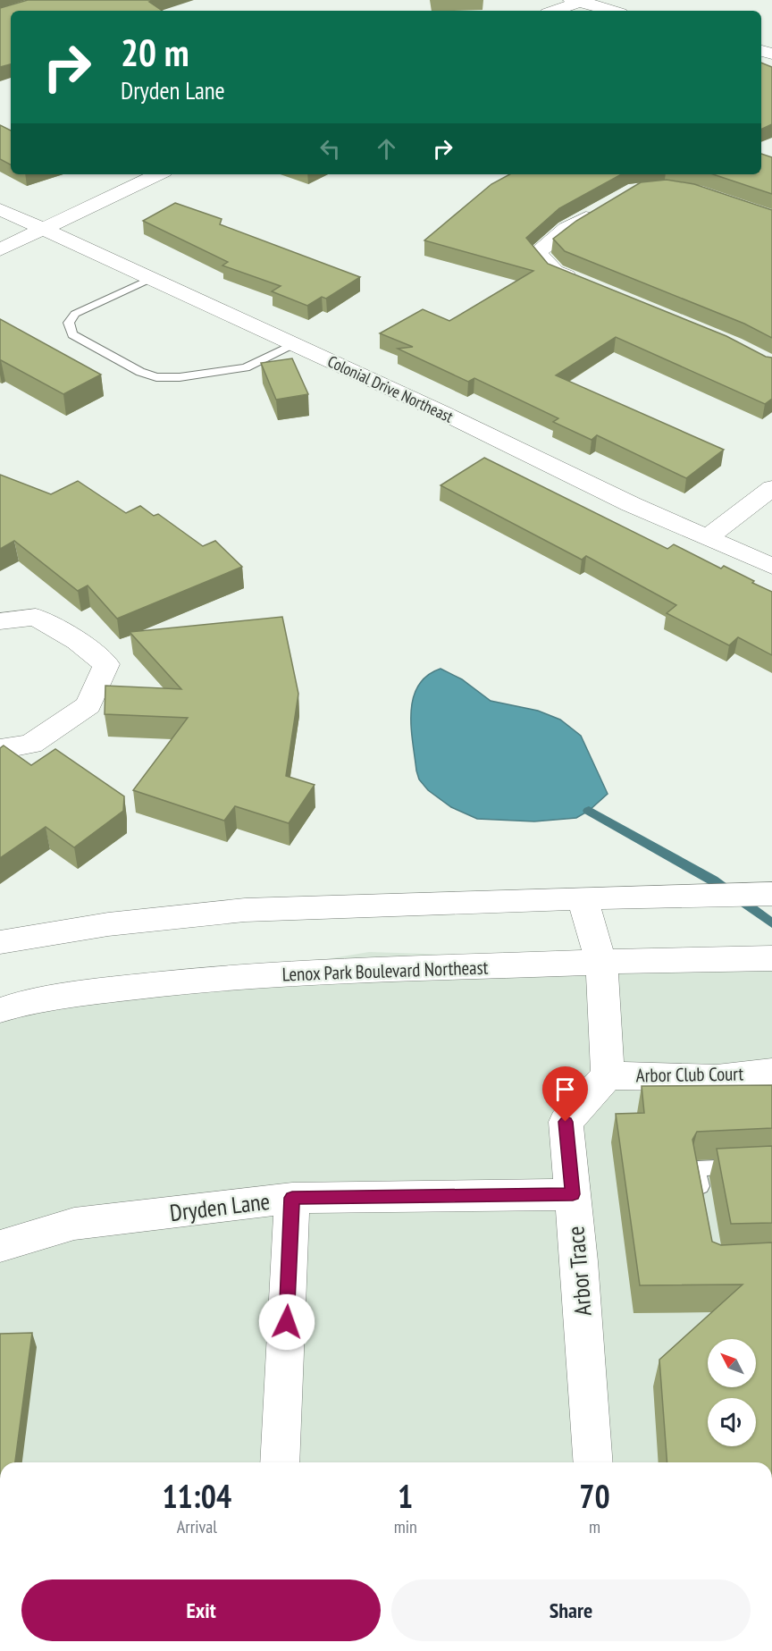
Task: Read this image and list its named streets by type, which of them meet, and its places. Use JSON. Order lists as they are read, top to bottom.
{
  "streets": {
    "street": [
      "Colonial Drive Northeast",
      "Lenox Park Boulevard Northeast",
      "Arbor Club Court",
      "Dryden Lane",
      "Arbor Trace"
    ]
  },
  "crossings": [
    ["Arbor Club Court", "Arbor Trace"],
    ["Dryden Lane", "Arbor Trace"]
  ],
  "north": "top left",
  "page": {
    "turn": ["20 m", "Dryden Lane"],
    "eta": [
      "11:04",
      "Arrival",
      "1",
      "min",
      "70",
      "m"
    ],
    "buttons": ["Exit", "Share"]
  }
}
